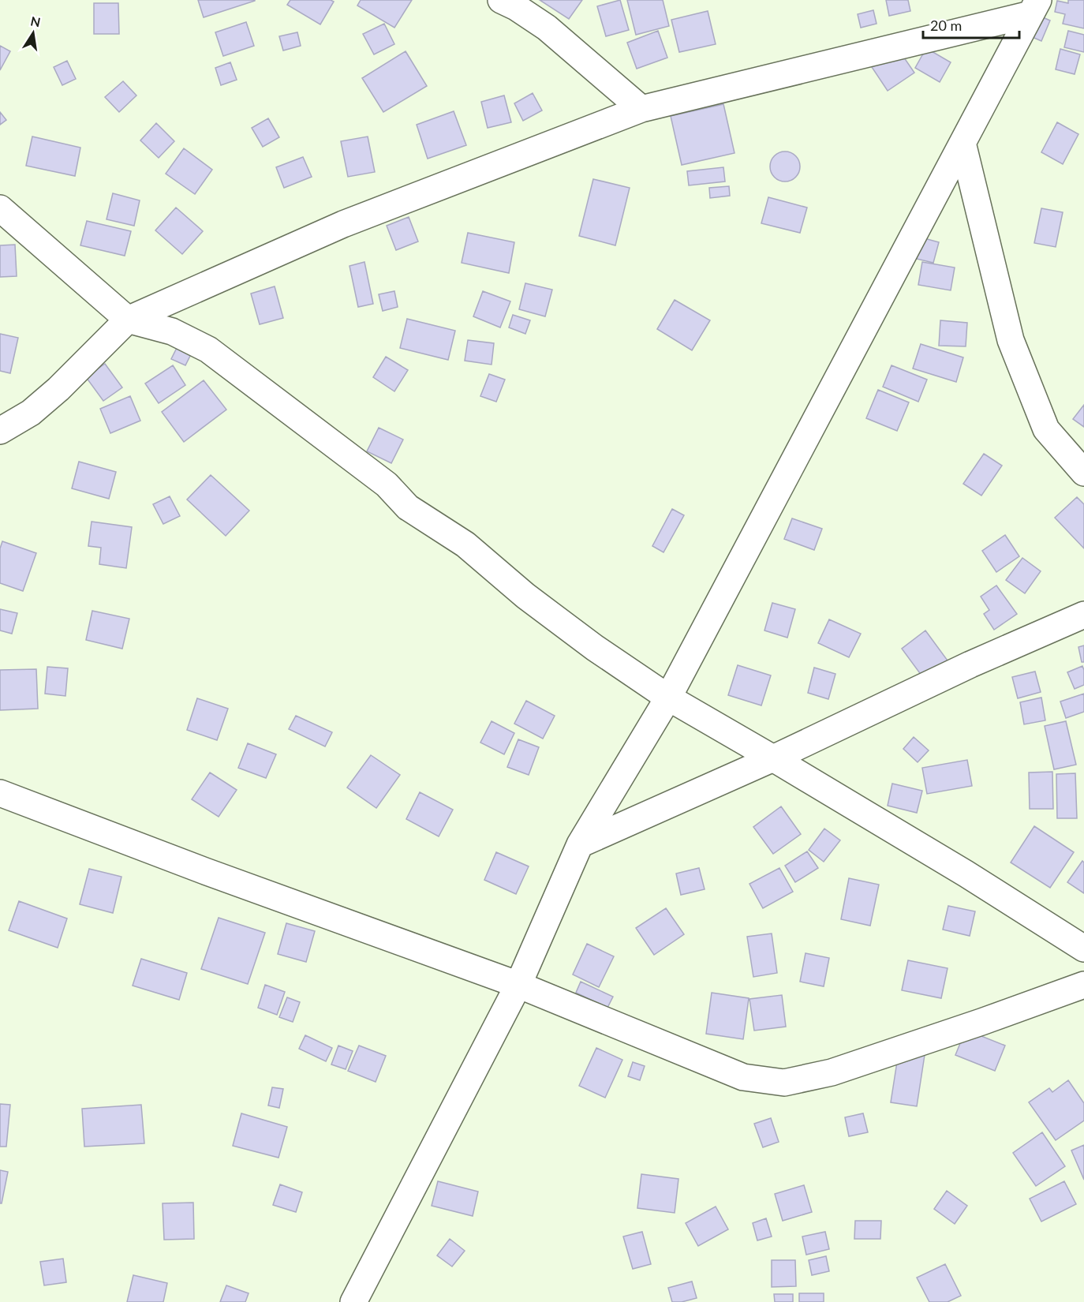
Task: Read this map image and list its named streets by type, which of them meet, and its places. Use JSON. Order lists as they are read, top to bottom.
{
  "scale_bar": "20 m",
  "north": "top"
}
